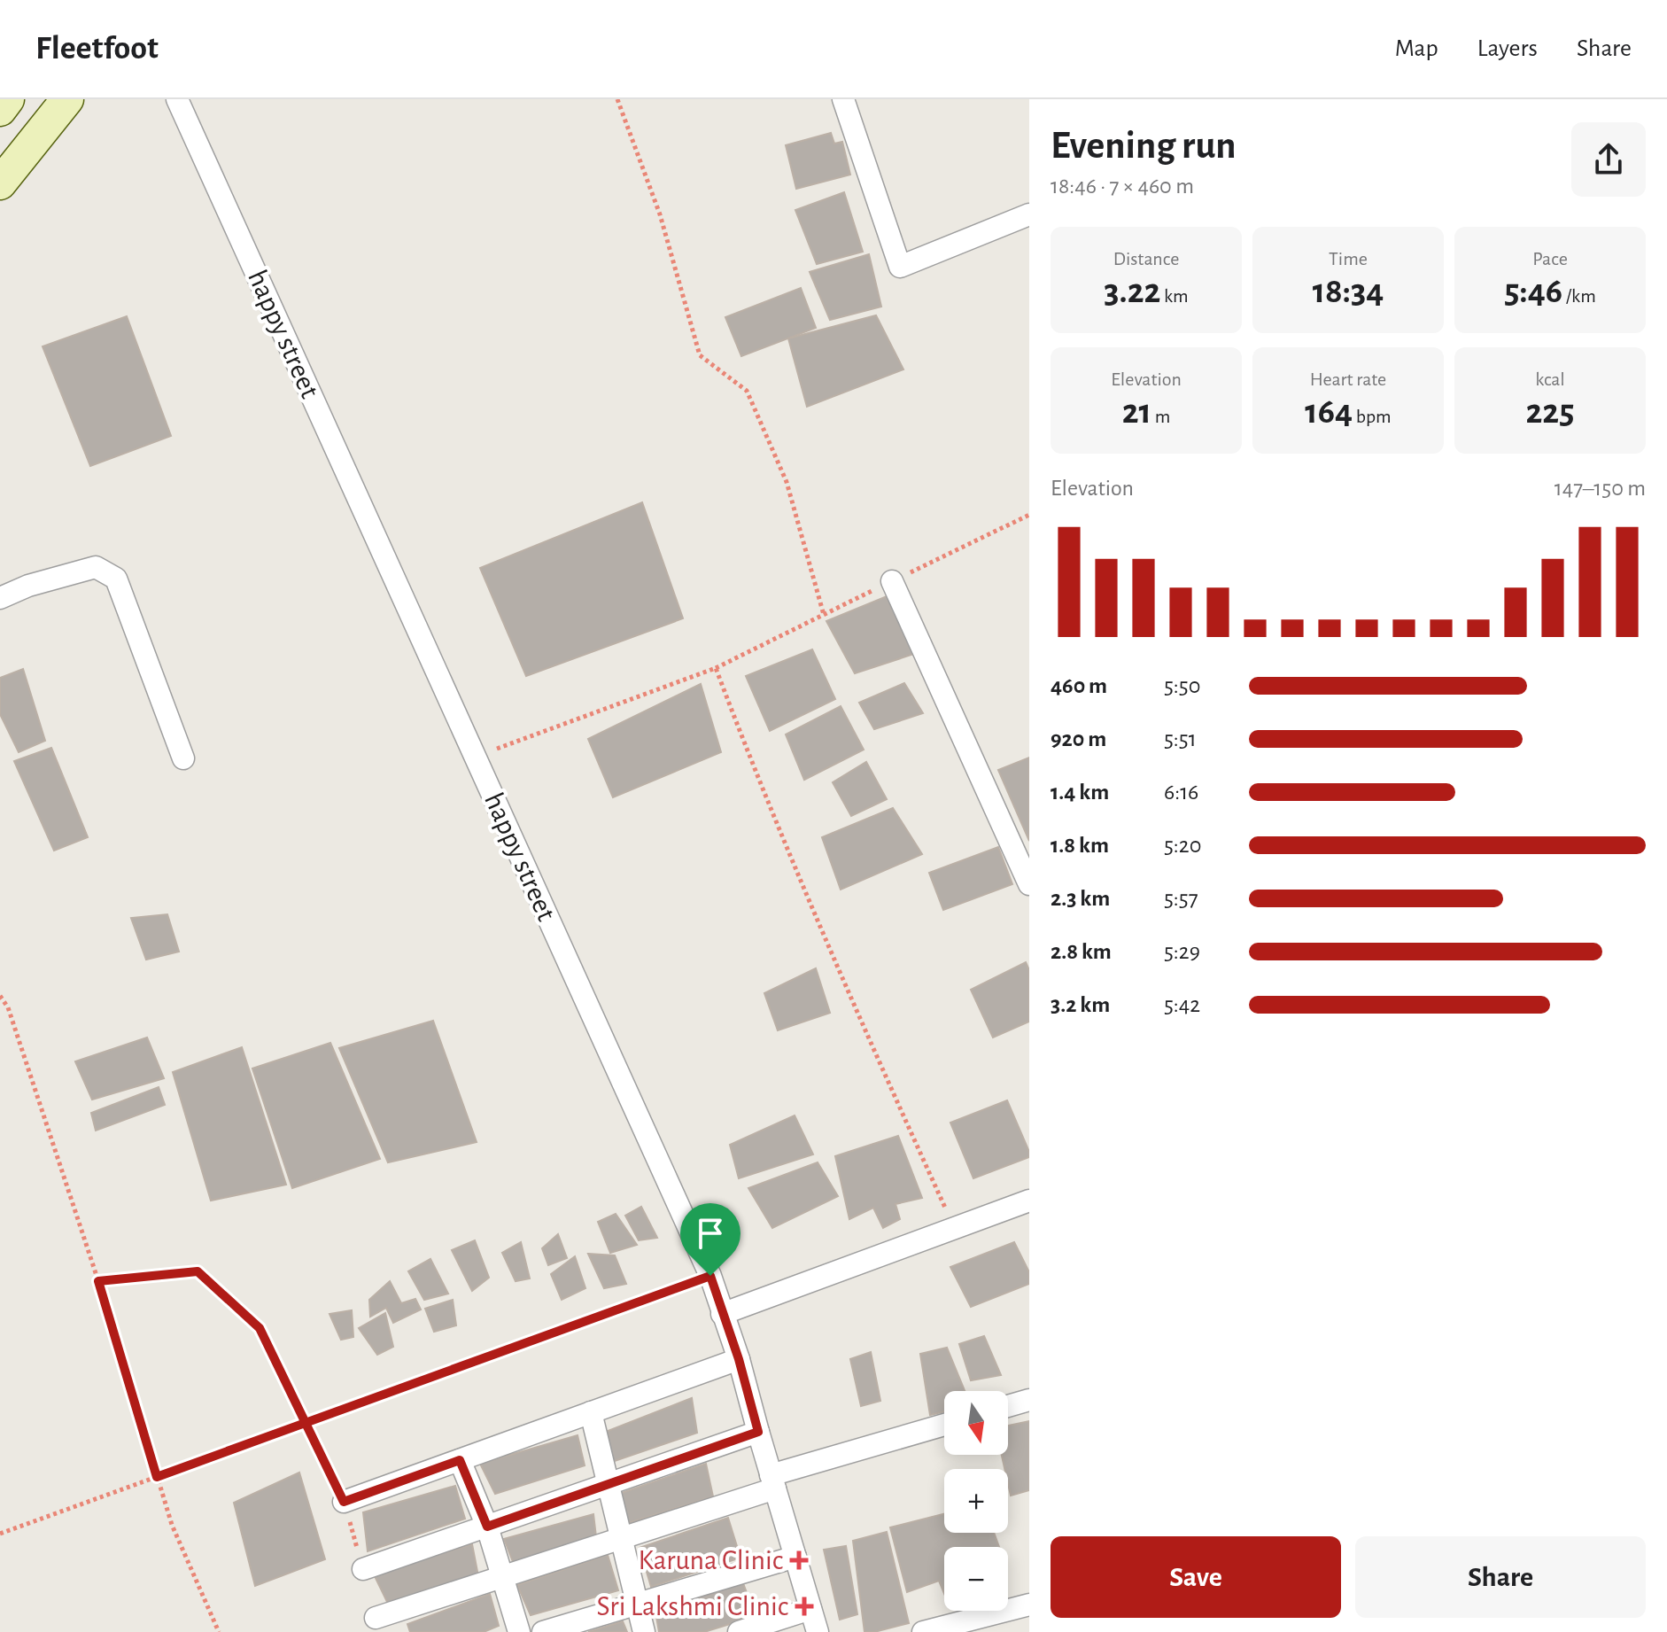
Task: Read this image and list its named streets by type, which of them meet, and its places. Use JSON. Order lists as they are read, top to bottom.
{
  "streets": {
    "street": ["happy street"]
  },
  "places": {
    "health": ["Karuna Clinic", "Sri Lakshmi Clinic"]
  },
  "north": "bottom",
  "page": {
    "header": "Fleetfoot",
    "nav": ["Map", "Layers", "Share"],
    "heading": ["Evening run", "18:46 · 7 × 460 m"],
    "stats": [
      ["Distance", "3.22 km"],
      ["Time", "18:34"],
      ["Pace", "5:46 /km"],
      ["Elevation", "21 m"],
      ["Heart rate", "164 bpm"],
      ["kcal", "225"]
    ],
    "chart": ["Elevation", "147–150 m"],
    "list": [
      {
        "name": "460 m",
        "note": "5:50"
      },
      {
        "name": "920 m",
        "note": "5:51"
      },
      {
        "name": "1.4 km",
        "note": "6:16"
      },
      {
        "name": "1.8 km",
        "note": "5:20"
      },
      {
        "name": "2.3 km",
        "note": "5:57"
      },
      {
        "name": "2.8 km",
        "note": "5:29"
      },
      {
        "name": "3.2 km",
        "note": "5:42"
      }
    ],
    "map_buttons": ["+", "−"],
    "buttons": ["Save", "Share"]
  }
}
